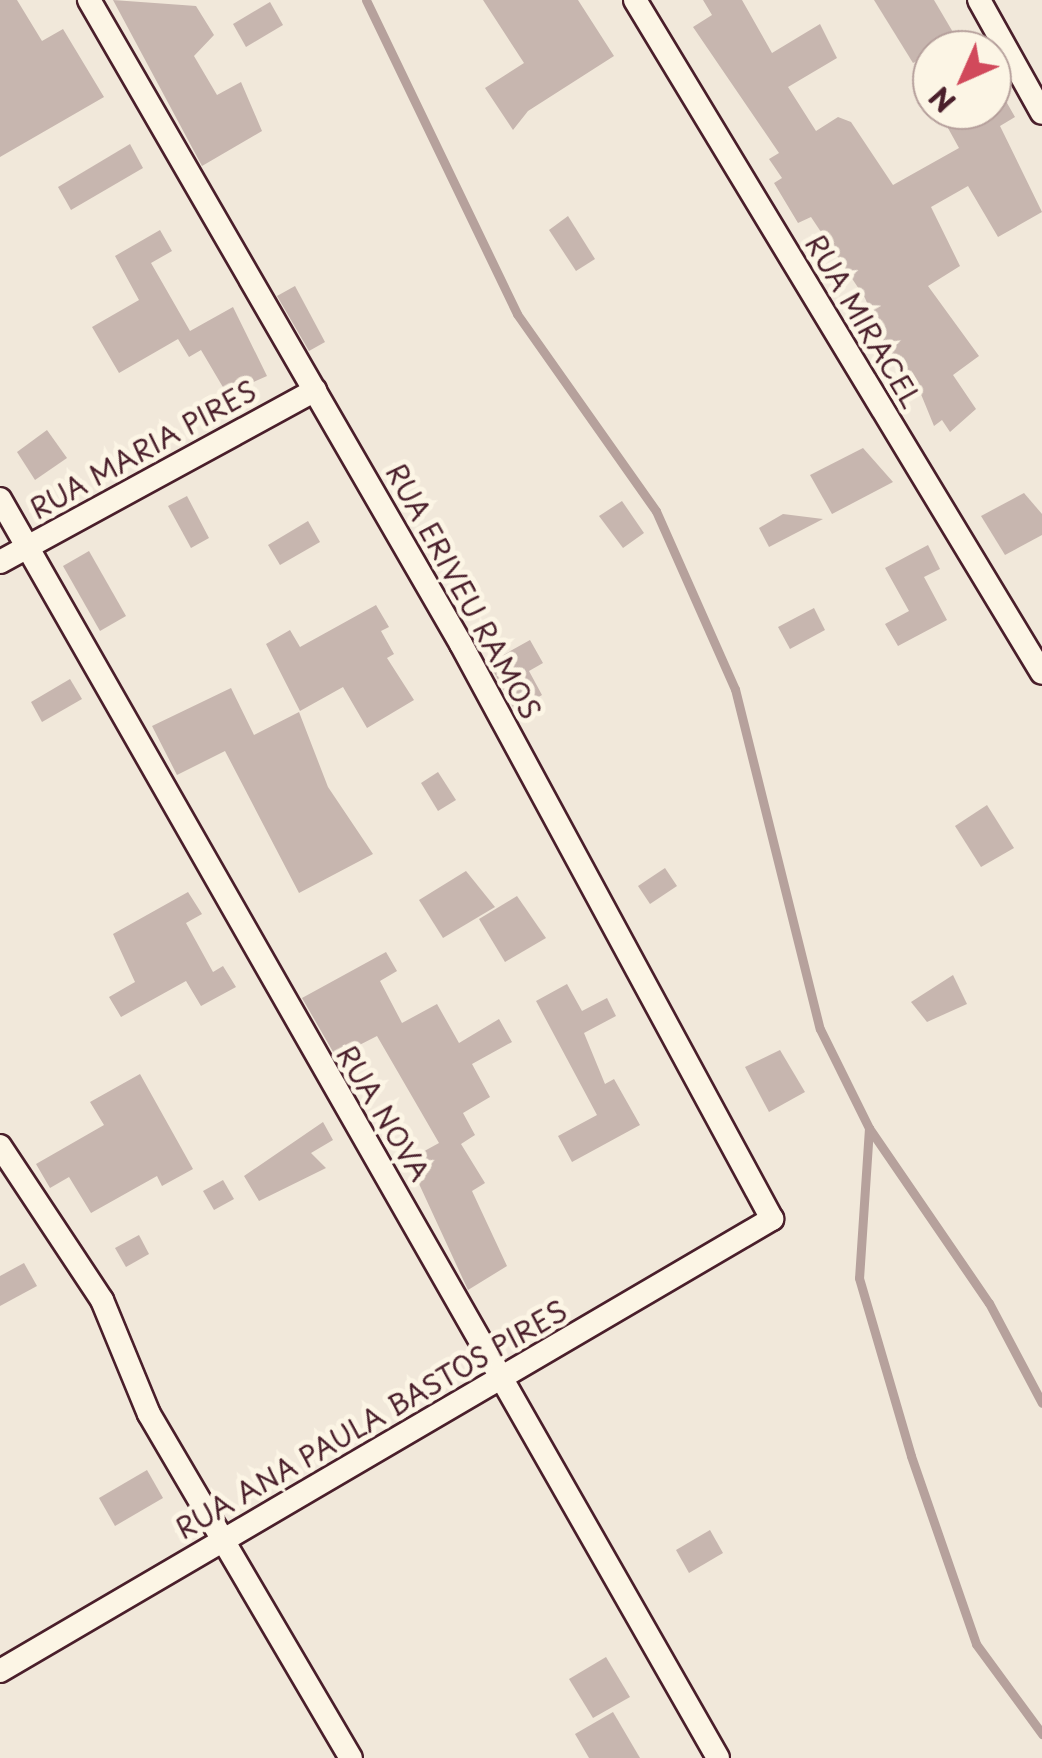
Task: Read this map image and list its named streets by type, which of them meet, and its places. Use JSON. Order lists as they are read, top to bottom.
{
  "streets": {
    "street": [
      "RUA MIRACEL",
      "RUA MARIA PIRES",
      "RUA ERIVEU RAMOS",
      "RUA NOVA",
      "RUA ANA PAULA BASTOS PIRES"
    ]
  },
  "crossings": [
    ["RUA MARIA PIRES", "RUA ERIVEU RAMOS"],
    ["RUA MARIA PIRES", "RUA NOVA"],
    ["RUA ERIVEU RAMOS", "RUA ANA PAULA BASTOS PIRES"],
    ["RUA NOVA", "RUA ANA PAULA BASTOS PIRES"]
  ],
  "north": "bottom left"
}
